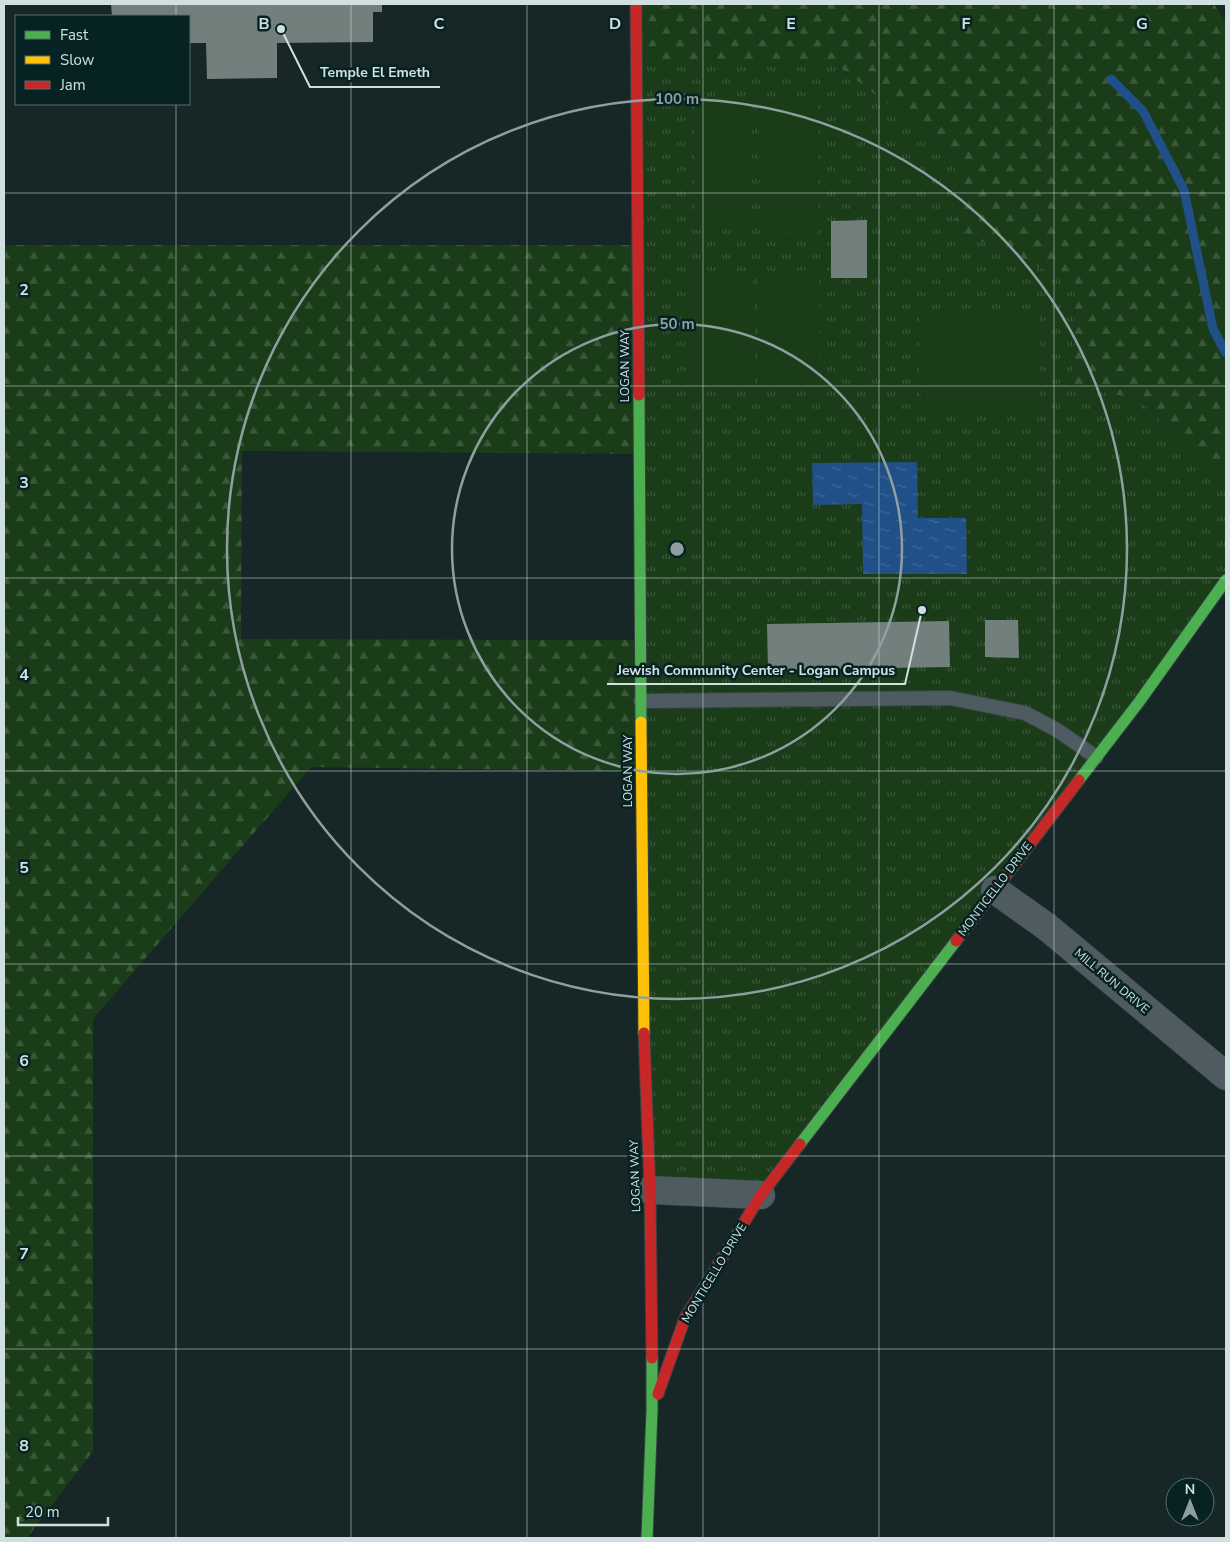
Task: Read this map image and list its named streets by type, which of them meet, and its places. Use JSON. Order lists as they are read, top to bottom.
{
  "streets": {
    "street": ["LOGAN WAY", "MONTICELLO DRIVE", "MILL RUN DRIVE"]
  },
  "crossings": [
    ["LOGAN WAY", "MONTICELLO DRIVE"],
    ["MONTICELLO DRIVE", "MILL RUN DRIVE"]
  ],
  "places": ["Temple El Emeth", "Jewish Community Center - Logan Campus"],
  "legend": ["Fast", "Slow", "Jam"],
  "scale_bar": "20 m",
  "north": "top",
  "grid": {
    "columns": [
      "B",
      "C",
      "D",
      "E",
      "F",
      "G"
    ],
    "rows": [
      "2",
      "3",
      "4",
      "5",
      "6",
      "7",
      "8"
    ]
  },
  "rings": ["100 m", "50 m"]
}
